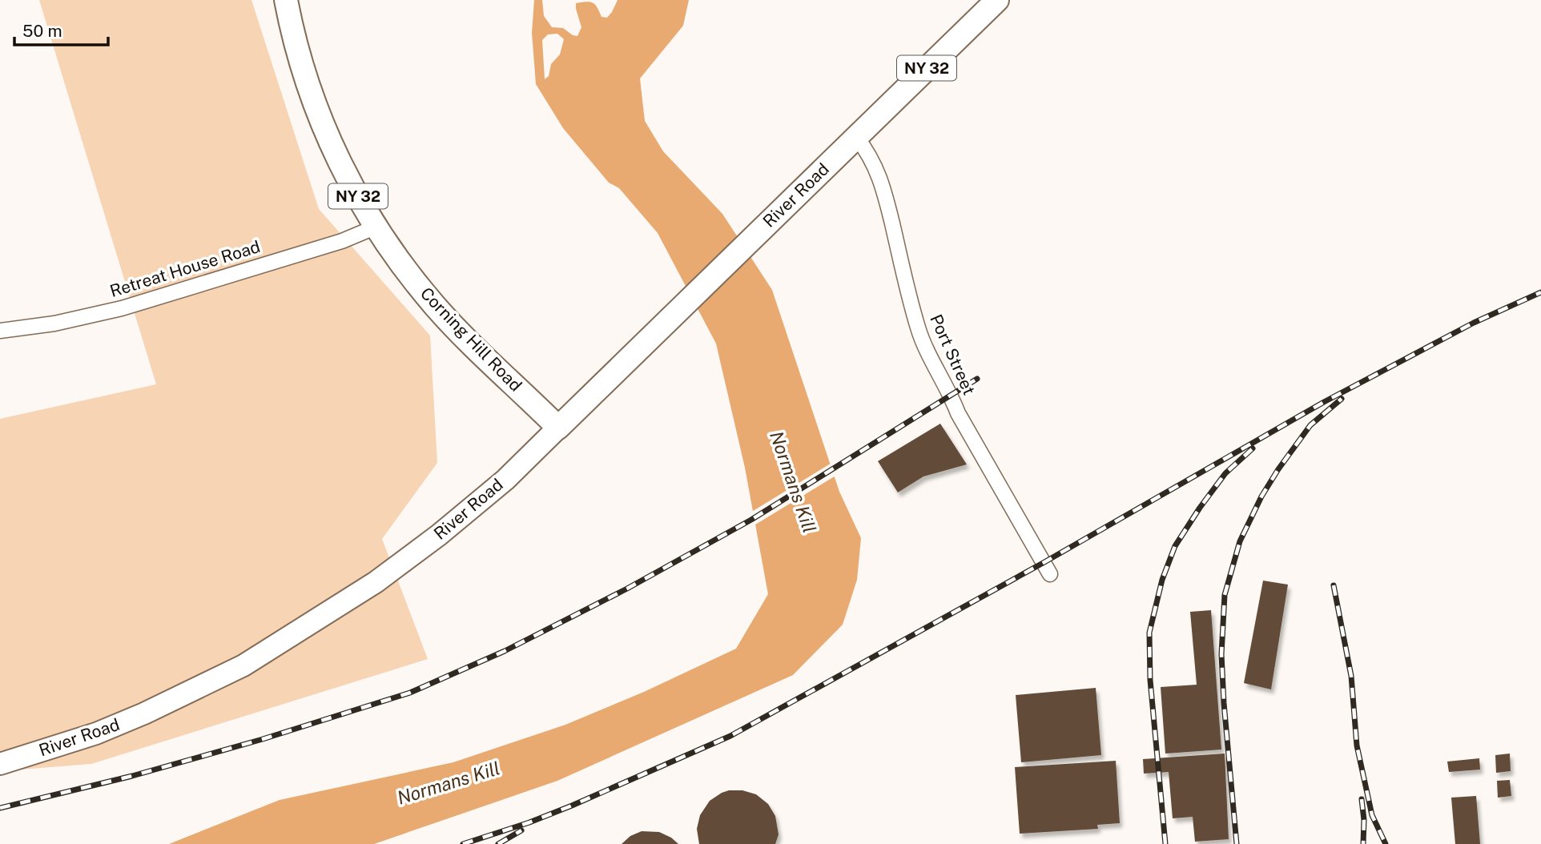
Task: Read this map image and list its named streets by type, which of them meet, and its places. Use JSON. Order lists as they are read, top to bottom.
{
  "streets": {
    "main road": ["NY 32", "River Road", "Corning Hill Road"],
    "street": ["Retreat House Road", "Port Street"]
  },
  "crossings": [
    ["NY 32", "River Road"],
    ["NY 32", "Port Street"],
    ["River Road", "Corning Hill Road"],
    ["River Road", "Port Street"],
    ["Retreat House Road", "Corning Hill Road"]
  ],
  "water": ["Normans Kill"],
  "scale_bar": "50 m"
}
